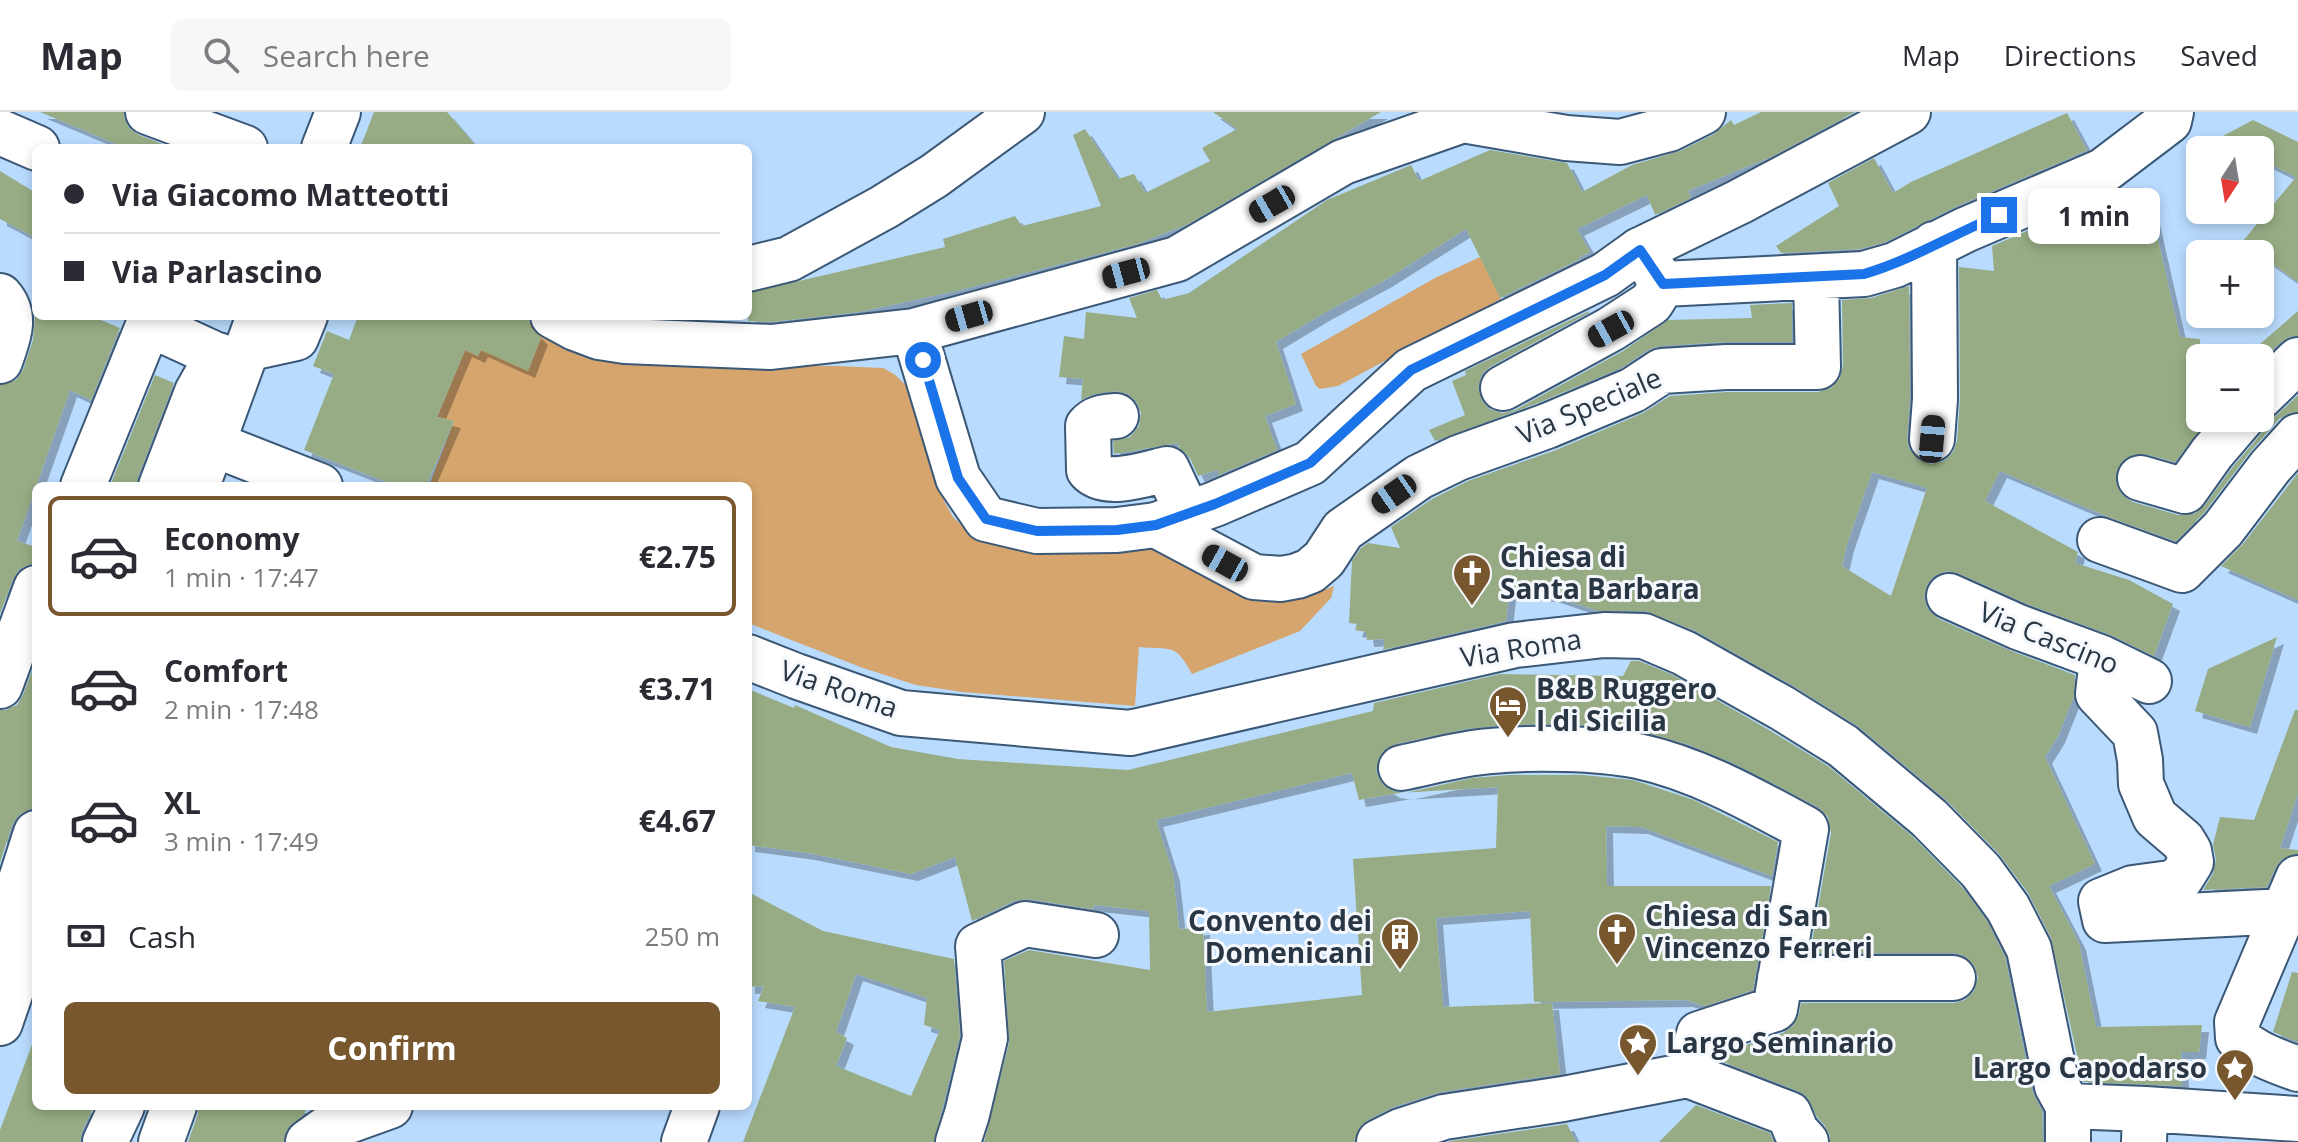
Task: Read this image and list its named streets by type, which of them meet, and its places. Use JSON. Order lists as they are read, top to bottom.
{
  "streets": {
    "street": ["Via Speciale", "Via Cascino", "Via Roma"]
  },
  "places": {
    "church": ["Chiesa di Santa Barbara", "Chiesa di San Vincenzo Ferreri"],
    "hotel": ["B&B Ruggero I di Sicilia"],
    "building": ["Convento dei Domenicani"],
    "place": ["Largo Seminario", "Largo Capodarso"]
  },
  "north": "bottom",
  "page": {
    "header": "Map",
    "search": "Search here",
    "nav": ["Map", "Directions", "Saved"],
    "map_buttons": ["+", "−"],
    "banner": ["Via Giacomo Matteotti", "Via Parlascino"],
    "bubble": "1 min",
    "list": [
      {
        "name": "Economy",
        "note": "1 min · 17:47",
        "value": "€2.75"
      },
      {
        "name": "Comfort",
        "note": "2 min · 17:48",
        "value": "€3.71"
      },
      {
        "name": "XL",
        "note": "3 min · 17:49",
        "value": "€4.67"
      }
    ],
    "pay": ["Cash", "250 m"],
    "buttons": "Confirm"
  }
}
